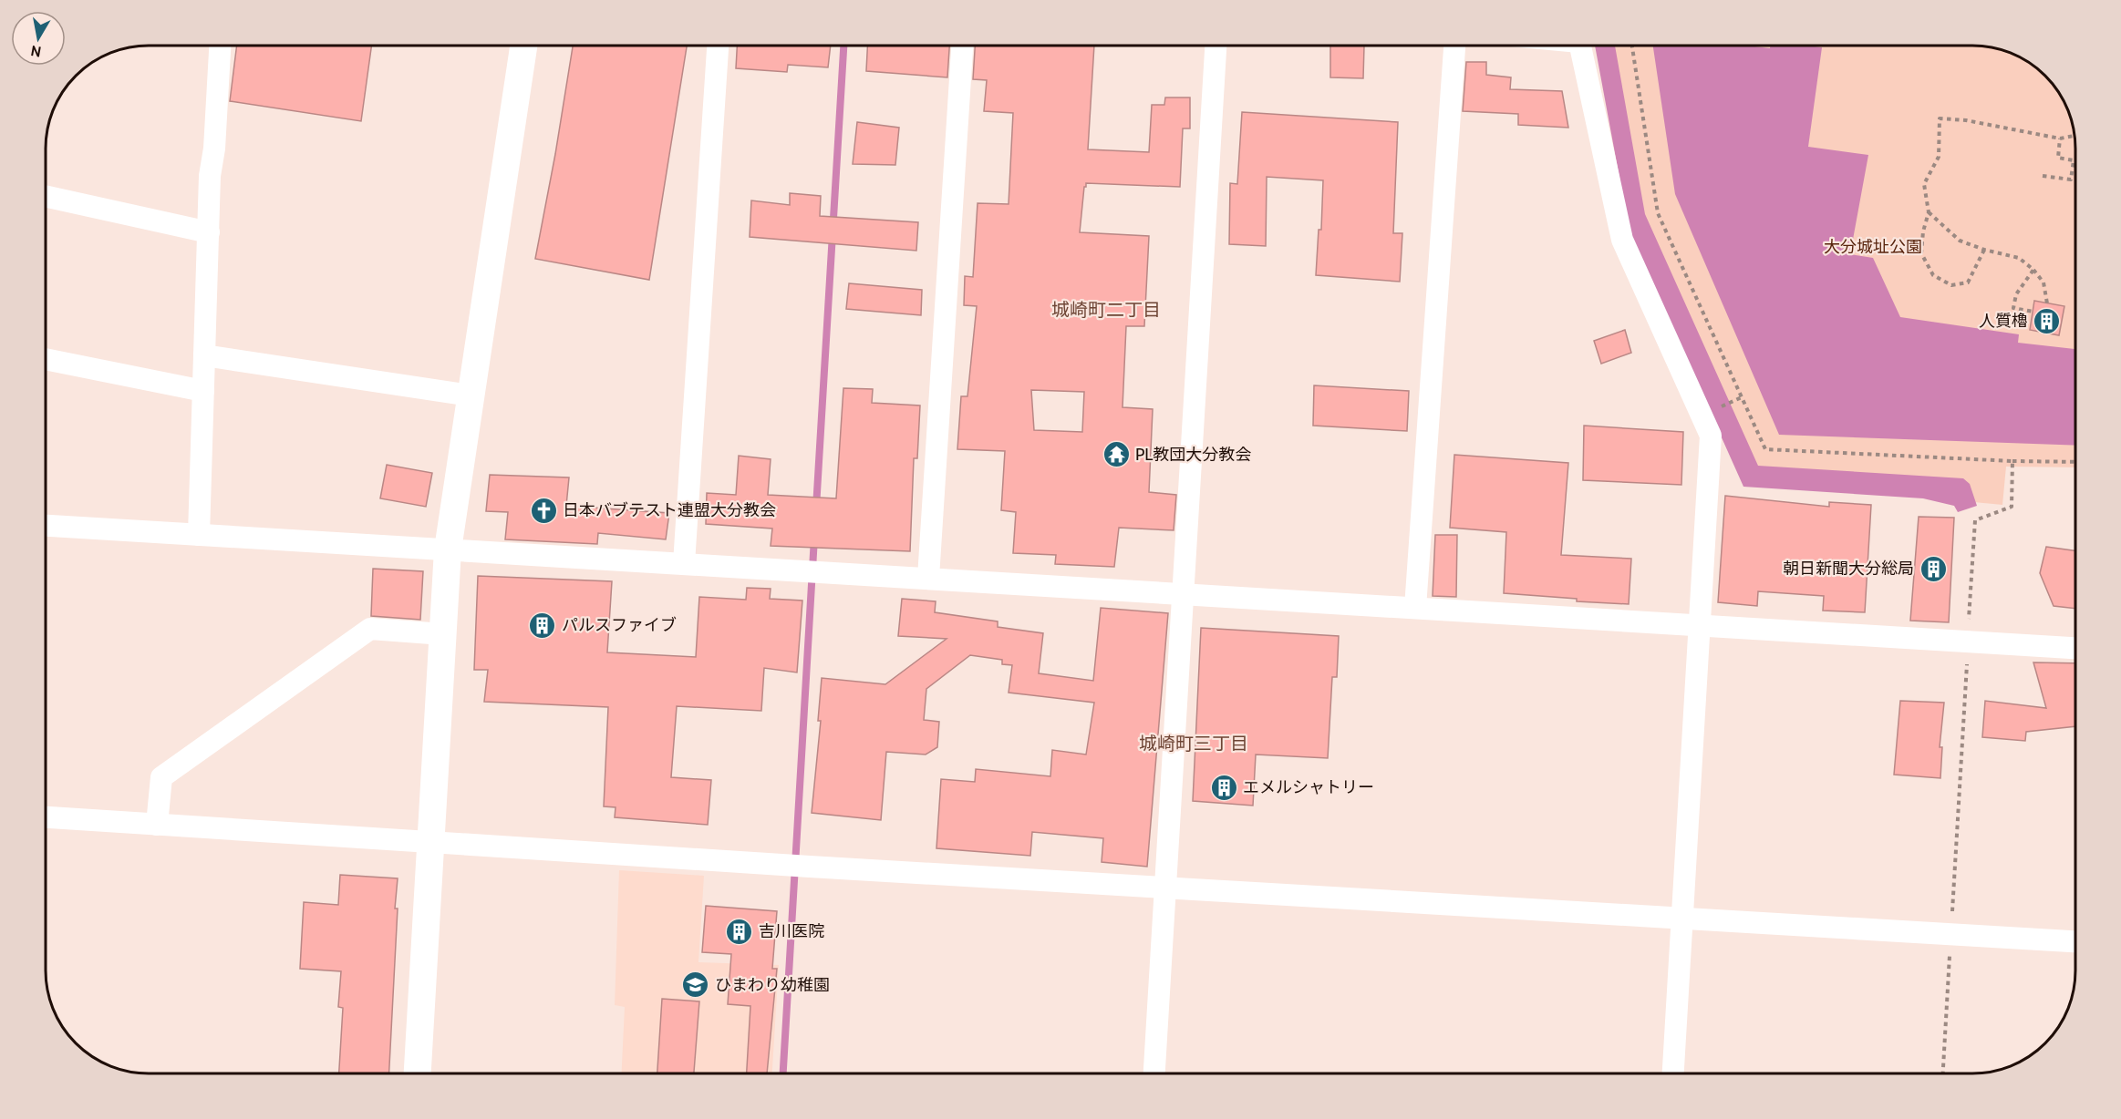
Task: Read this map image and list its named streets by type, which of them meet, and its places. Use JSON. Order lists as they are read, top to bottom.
{
  "districts": ["城崎町二丁目", "城崎町三丁目"],
  "parks": ["大分城址公園"],
  "places": {
    "building": [
      "人質櫓",
      "朝日新聞大分総局",
      "パルスファイブ",
      "エメルシャトリー",
      "吉川医院"
    ],
    "temple": ["PL教団大分教会"],
    "church": ["日本バブテスト連盟大分教会"],
    "school or university": ["ひまわり幼稚園"]
  },
  "north": "bottom"
}
